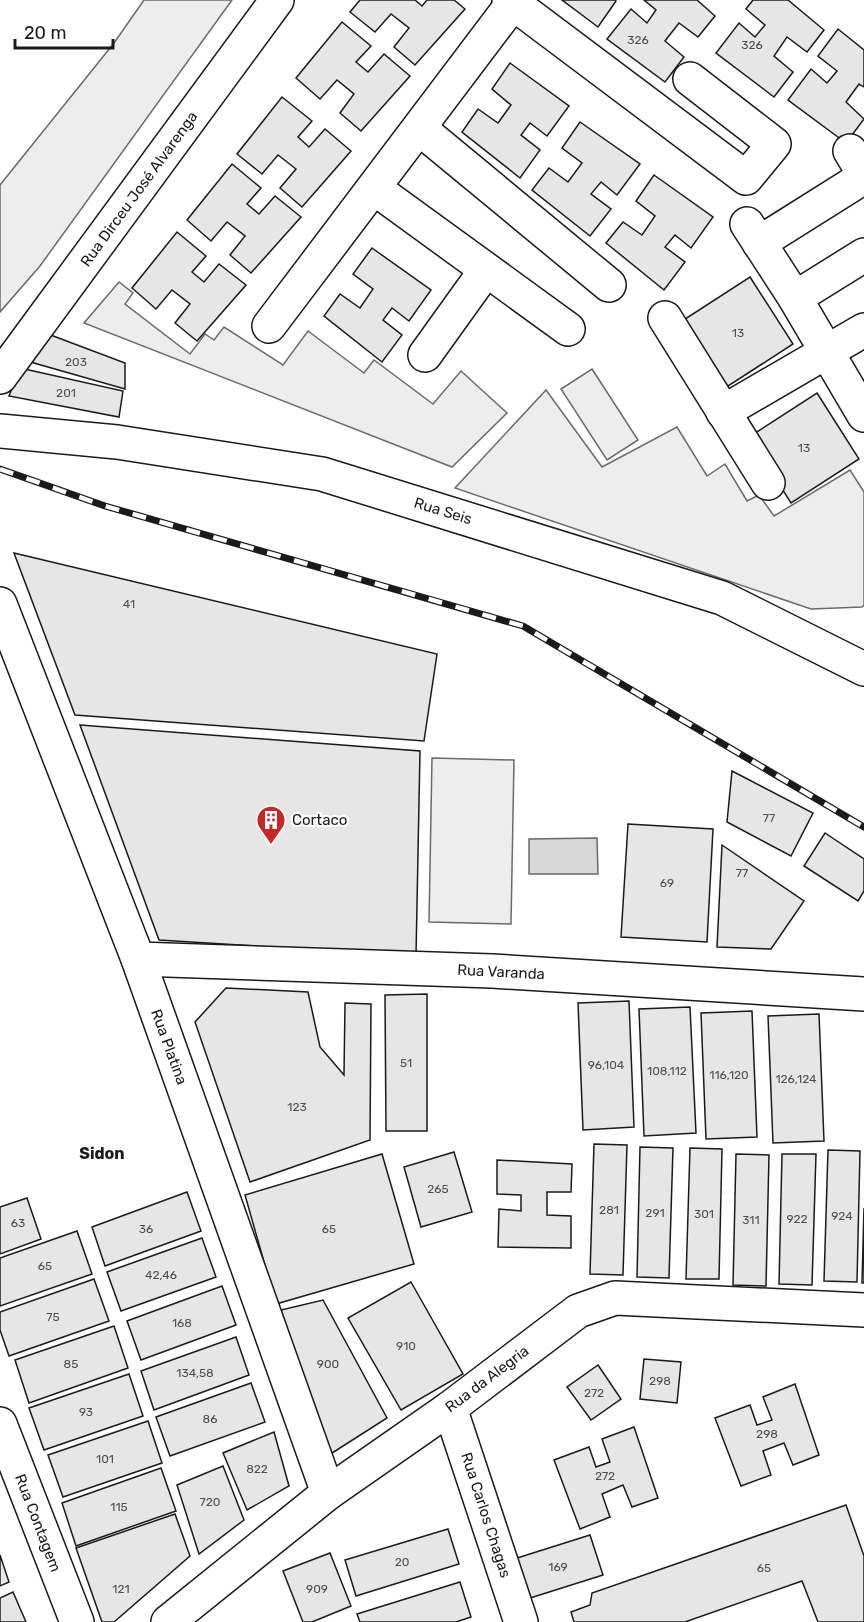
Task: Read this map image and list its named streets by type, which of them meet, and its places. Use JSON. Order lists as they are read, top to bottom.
{
  "streets": {
    "street": [
      "Rua Dirceu José Alvarenga",
      "Rua Seis",
      "Rua Varanda",
      "Rua Platina",
      "Rua da Alegria",
      "Rua Carlos Chagas",
      "Rua Contagem"
    ]
  },
  "crossings": [
    ["Rua Varanda", "Rua Platina"],
    ["Rua Platina", "Rua da Alegria"],
    ["Rua da Alegria", "Rua Carlos Chagas"]
  ],
  "districts": ["Sidon"],
  "places": {
    "building": ["Cortaco"]
  },
  "house_numbers": [
    "326",
    "326",
    "13",
    "203",
    "201",
    "13",
    "41",
    "77",
    "77",
    "69",
    "51",
    "96,104",
    "108,112",
    "116,120",
    "126,124",
    "123",
    "265",
    "281",
    "291",
    "301",
    "924",
    "922",
    "311",
    "63",
    "36",
    "65",
    "65",
    "42,46",
    "75",
    "168",
    "910",
    "85",
    "900",
    "134,58",
    "298",
    "272",
    "93",
    "86",
    "298",
    "101",
    "822",
    "272",
    "720",
    "115",
    "20",
    "169",
    "65",
    "121",
    "909"
  ],
  "scale_bar": "20 m"
}
